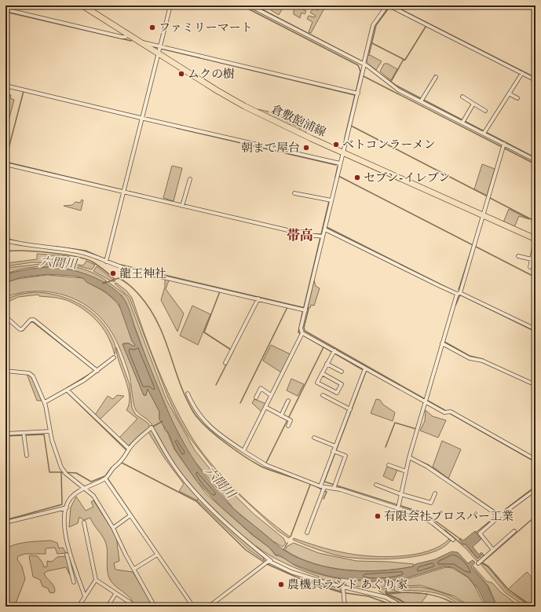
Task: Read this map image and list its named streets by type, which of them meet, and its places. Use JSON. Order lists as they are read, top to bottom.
{
  "streets": {
    "main road": ["倉敷飽浦線"]
  },
  "districts": ["帯高"],
  "water": ["六間川"],
  "places": [
    "ファミリーマート",
    "ムクの樹",
    "ベトコンラーメン",
    "朝まで屋台",
    "セブン-イレブン",
    "龍王神社",
    "有限会社プロスパー工業",
    "農機具ランド あぐり家"
  ]
}
